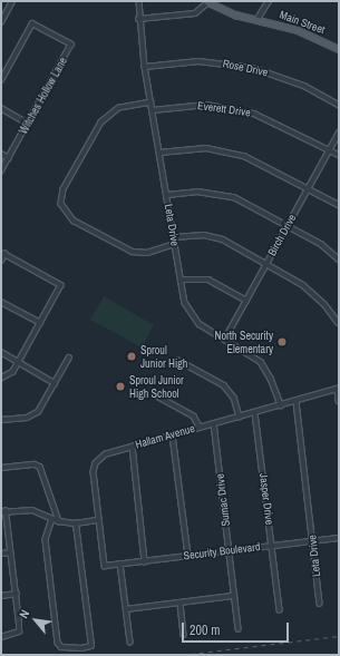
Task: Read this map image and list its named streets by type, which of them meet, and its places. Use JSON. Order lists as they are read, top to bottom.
{
  "streets": {
    "main road": ["Main Street"],
    "street": [
      "Rose Drive",
      "Witches Hollow Lane",
      "Everett Drive",
      "Leta Drive",
      "Birch Drive",
      "Hallam Avenue",
      "Jasper Drive",
      "Sumac Drive",
      "Security Boulevard"
    ]
  },
  "crossings": [
    ["Rose Drive", "Leta Drive"],
    ["Everett Drive", "Leta Drive"],
    ["Everett Drive", "Birch Drive"],
    ["Leta Drive", "Birch Drive"],
    ["Leta Drive", "Hallam Avenue"],
    ["Leta Drive", "Security Boulevard"],
    ["Hallam Avenue", "Jasper Drive"],
    ["Hallam Avenue", "Sumac Drive"],
    ["Hallam Avenue", "Security Boulevard"],
    ["Jasper Drive", "Security Boulevard"],
    ["Sumac Drive", "Security Boulevard"]
  ],
  "places": ["North Security Elementary", "Sproul Junior High", "Sproul Junior High School"],
  "scale_bar": "200 m",
  "north": "top left"
}
